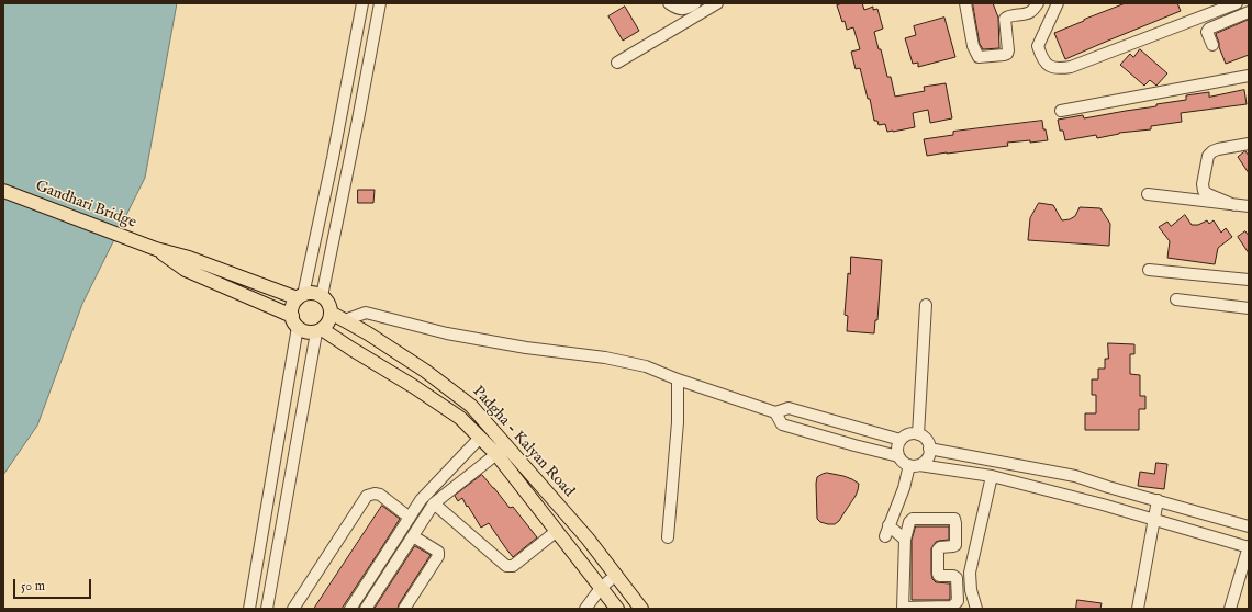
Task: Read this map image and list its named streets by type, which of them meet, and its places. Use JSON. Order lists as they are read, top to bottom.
{
  "streets": {
    "main road": ["Gandhari Bridge", "Padgha - Kalyan Road"]
  },
  "scale_bar": "50 m"
}
